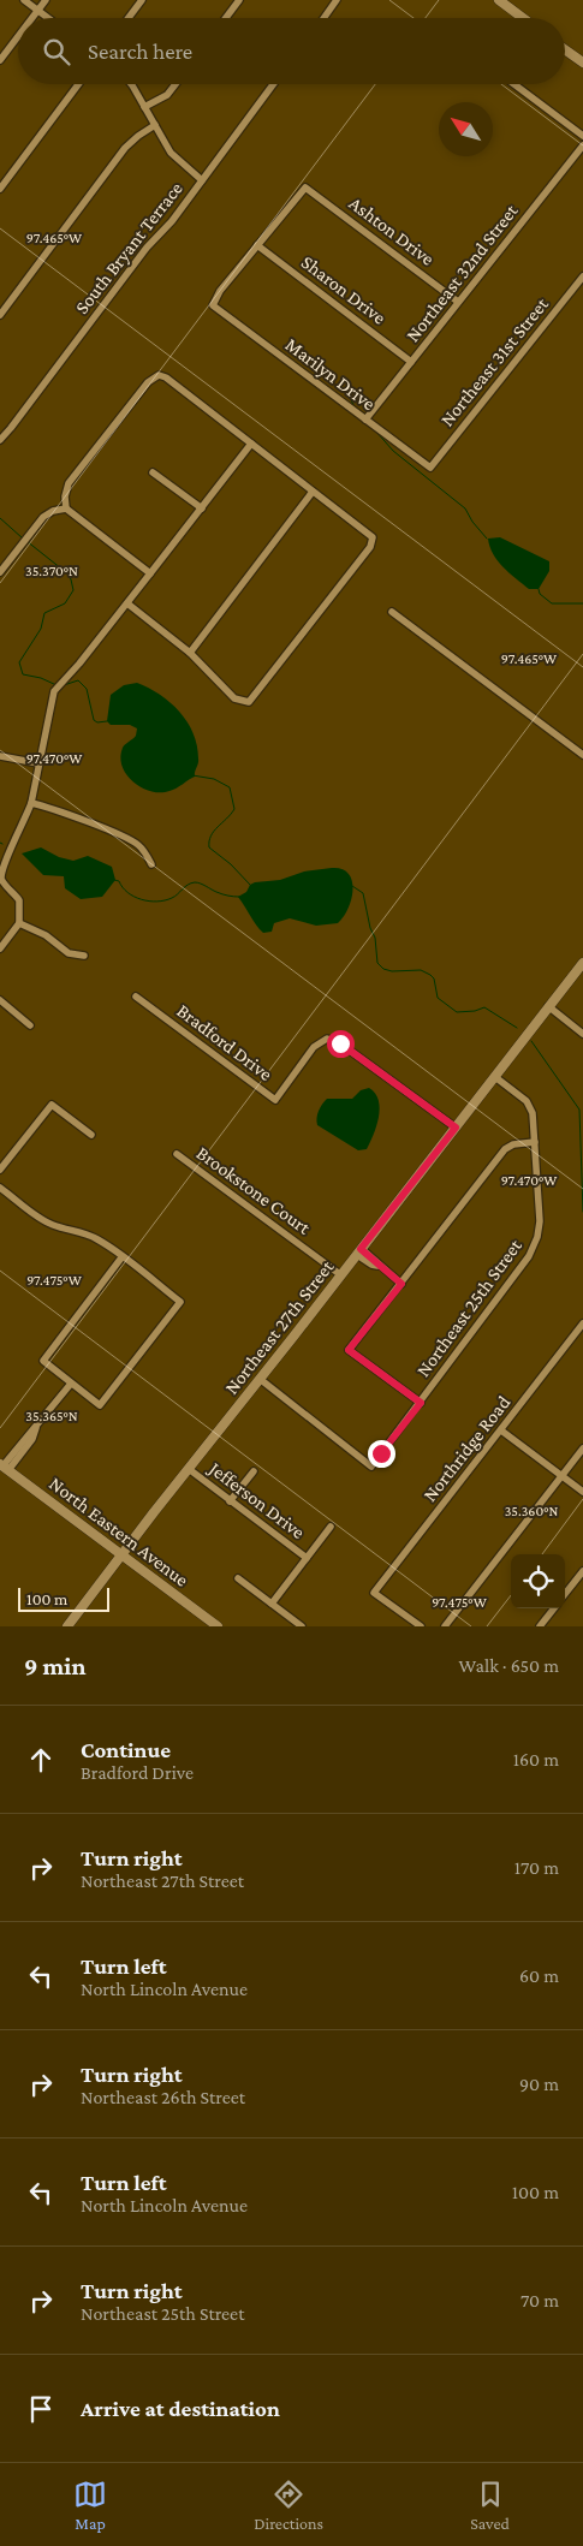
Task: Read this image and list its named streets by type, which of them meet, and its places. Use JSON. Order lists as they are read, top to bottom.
{
  "streets": {
    "street": [
      "Ashton Drive",
      "South Bryant Terrace",
      "Northeast 32nd Street",
      "Sharon Drive",
      "Northeast 31st Street",
      "Marilyn Drive",
      "Bradford Drive",
      "Brookstone Court",
      "Northeast 25th Street",
      "Northeast 27th Street",
      "Northridge Road",
      "Jefferson Drive",
      "North Eastern Avenue"
    ]
  },
  "crossings": [
    ["Ashton Drive", "Northeast 32nd Street"],
    ["Ashton Drive", "Sharon Drive"],
    ["Ashton Drive", "Marilyn Drive"],
    ["Northeast 32nd Street", "Sharon Drive"],
    ["Northeast 32nd Street", "Marilyn Drive"],
    ["Sharon Drive", "Marilyn Drive"],
    ["Northeast 31st Street", "Marilyn Drive"],
    ["Bradford Drive", "Northeast 27th Street"],
    ["Brookstone Court", "Northeast 27th Street"],
    ["Northeast 25th Street", "Northeast 27th Street"],
    ["Northeast 27th Street", "Jefferson Drive"],
    ["Northeast 27th Street", "North Eastern Avenue"]
  ],
  "scale_bar": "100 m",
  "north": "top left",
  "page": {
    "search": "Search here",
    "scale": "100 m",
    "heading": ["9 min", "Walk · 650 m"],
    "list": [
      ["Continue", "Bradford Drive", "160 m"],
      ["Turn right", "Northeast 27th Street", "170 m"],
      ["Turn left", "North Lincoln Avenue", "60 m"],
      ["Turn right", "Northeast 26th Street", "90 m"],
      ["Turn left", "North Lincoln Avenue", "100 m"],
      ["Turn right", "Northeast 25th Street", "70 m"],
      "Arrive at destination"
    ],
    "nav": ["Map", "Directions", "Saved"]
  },
  "coordinates": [
    "97.465°W",
    "35.370°N",
    "97.470°W",
    "97.475°W",
    "35.365°N",
    "35.360°N"
  ]
}
